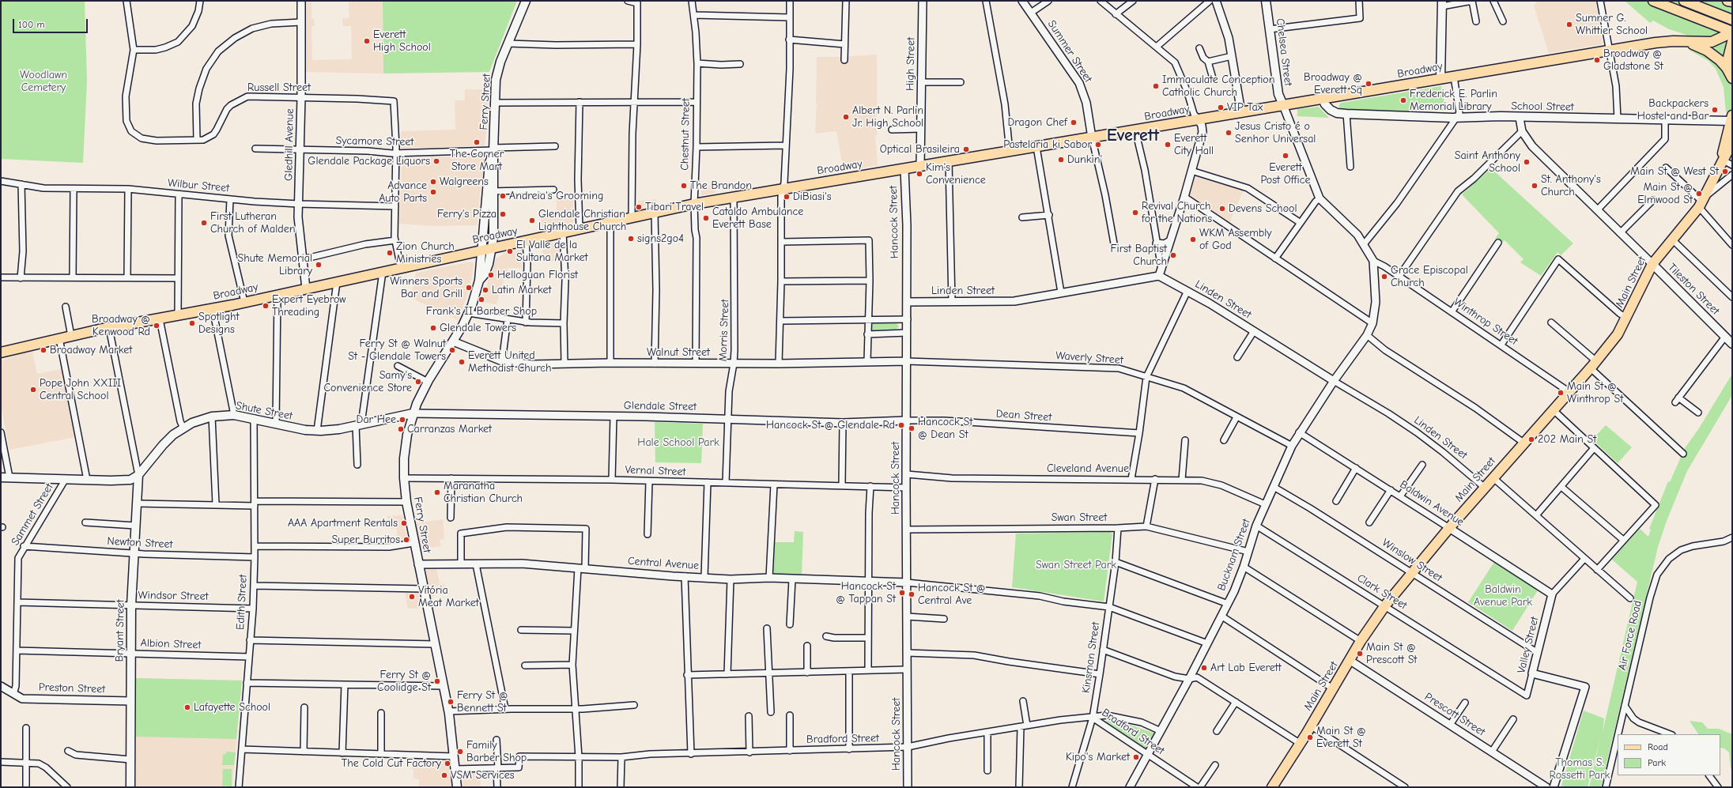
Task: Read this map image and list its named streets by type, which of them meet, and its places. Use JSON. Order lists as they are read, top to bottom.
{
  "streets": {
    "main road": [
      "Chelsea Street",
      "Broadway",
      "Ferry Street",
      "School Street",
      "Main Street",
      "Tileston Street",
      "Shute Street",
      "Bryant Street"
    ],
    "street": [
      "Summer Street",
      "High Street",
      "Russell Street",
      "Chestnut Street",
      "Sycamore Street",
      "Gledhill Avenue",
      "Wilbur Street",
      "Hancock Street",
      "Linden Street",
      "Winthrop Street",
      "Morris Street",
      "Walnut Street",
      "Waverly Street",
      "Glendale Street",
      "Dean Street",
      "Cleveland Avenue",
      "Vernal Street",
      "Baldwin Avenue",
      "Sammet Street",
      "Swan Street",
      "Newton Street",
      "Bucknam Street",
      "Winslow Street",
      "Central Avenue",
      "Clark Street",
      "Windsor Street",
      "Edith Street",
      "Air Force Road",
      "Albion Street",
      "Valley Street",
      "Kinsman Street",
      "Preston Street",
      "Prescott Street",
      "Bradford Street"
    ]
  },
  "crossings": [
    ["Summer Street", "Broadway"],
    ["Chelsea Street", "Broadway"],
    ["High Street", "Broadway"],
    ["Broadway", "Ferry Street"],
    ["Broadway", "School Street"],
    ["Broadway", "Chestnut Street"],
    ["Broadway", "Gledhill Avenue"],
    ["Broadway", "Hancock Street"],
    ["Broadway", "Morris Street"],
    ["Russell Street", "Sycamore Street"],
    ["Russell Street", "Gledhill Avenue"],
    ["Ferry Street", "Sycamore Street"],
    ["Ferry Street", "Walnut Street"],
    ["Ferry Street", "Glendale Street"],
    ["Ferry Street", "Shute Street"],
    ["Ferry Street", "Vernal Street"],
    ["Ferry Street", "Central Avenue"],
    ["School Street", "Main Street"],
    ["Chestnut Street", "Walnut Street"],
    ["Sycamore Street", "Gledhill Avenue"],
    ["Gledhill Avenue", "Wilbur Street"],
    ["Hancock Street", "Linden Street"],
    ["Hancock Street", "Walnut Street"],
    ["Hancock Street", "Waverly Street"],
    ["Hancock Street", "Glendale Street"],
    ["Hancock Street", "Dean Street"],
    ["Hancock Street", "Cleveland Avenue"],
    ["Hancock Street", "Vernal Street"],
    ["Hancock Street", "Swan Street"],
    ["Hancock Street", "Central Avenue"],
    ["Hancock Street", "Bradford Street"],
    ["Main Street", "Tileston Street"],
    ["Main Street", "Linden Street"],
    ["Main Street", "Winthrop Street"],
    ["Main Street", "Baldwin Avenue"],
    ["Main Street", "Winslow Street"],
    ["Main Street", "Clark Street"],
    ["Main Street", "Prescott Street"],
    ["Linden Street", "Bucknam Street"],
    ["Winthrop Street", "Bucknam Street"],
    ["Morris Street", "Walnut Street"],
    ["Morris Street", "Glendale Street"],
    ["Morris Street", "Vernal Street"],
    ["Walnut Street", "Waverly Street"],
    ["Waverly Street", "Bucknam Street"],
    ["Glendale Street", "Shute Street"],
    ["Glendale Street", "Dean Street"],
    ["Shute Street", "Edith Street"],
    ["Shute Street", "Bryant Street"],
    ["Cleveland Avenue", "Bucknam Street"],
    ["Baldwin Avenue", "Bucknam Street"],
    ["Baldwin Avenue", "Valley Street"],
    ["Sammet Street", "Newton Street"],
    ["Sammet Street", "Windsor Street"],
    ["Sammet Street", "Albion Street"],
    ["Sammet Street", "Preston Street"],
    ["Swan Street", "Bucknam Street"],
    ["Swan Street", "Kinsman Street"],
    ["Newton Street", "Edith Street"],
    ["Newton Street", "Bryant Street"],
    ["Bucknam Street", "Winslow Street"],
    ["Bucknam Street", "Clark Street"],
    ["Bucknam Street", "Bradford Street"],
    ["Winslow Street", "Valley Street"],
    ["Clark Street", "Valley Street"],
    ["Windsor Street", "Edith Street"],
    ["Windsor Street", "Bryant Street"],
    ["Edith Street", "Albion Street"],
    ["Bryant Street", "Albion Street"],
    ["Bryant Street", "Preston Street"],
    ["Kinsman Street", "Bradford Street"]
  ],
  "districts": ["Everett"],
  "parks": [
    "Woodlawn Cemetery",
    "Hale School Park",
    "Swan Street Park",
    "Baldwin Avenue Park",
    "Thomas S. Rossetti Park"
  ],
  "places": [
    "Sumner G. Whittier School",
    "Everett High School",
    "Broadway @ Gladstone St",
    "Broadway @ Everett Sq",
    "Immaculate Conception Catholic Church",
    "Frederick E. Parlin Memorial Library",
    "VIP Tax",
    "Backpackers Hostel and Bar",
    "Albert N. Parlin Jr. High School",
    "Dragon Chef",
    "Jesus Cristo é o Senhor Universal",
    "The Corner Store Mart",
    "Pastelaria ki Sabor",
    "Everett City Hall",
    "Optical Brasileira",
    "Everett Post Office",
    "Dunkin'",
    "Glendale Package Liquors",
    "Saint Anthony School",
    "Main St @ West St",
    "Kim's Convenience",
    "Walgreens",
    "The Brandon",
    "St. Anthony's Church",
    "Advance Auto Parts",
    "Main St @ Elmwood St",
    "Andreia's Grooming",
    "DiBiasi's",
    "Tibari Travel",
    "Devens School",
    "Revival Church for the Nations",
    "Ferry's Pizza",
    "Cataldo Ambulance Everett Base",
    "Glendale Christian Lighthouse Church",
    "First Lutheran Church of Malden",
    "signs2go4",
    "WKM Assembly of God",
    "El Valle de la Sultana Market",
    "Zion Church Ministries",
    "First Baptist Church",
    "Shute Memorial Library",
    "Helloguan Florist",
    "Grace Episcopal Church",
    "Winners Sports Bar and Grill",
    "Latin Market",
    "Frank's II Barber Shop",
    "Expert Eyebrow Threading",
    "Spotlight Designs",
    "Broadway @ Kenwood Rd",
    "Glendale Towers",
    "Broadway Market",
    "Ferry St @ Walnut St - Glendale Towers",
    "Everett United Methodist Church",
    "Samy's Convenience Store",
    "Pope John XXIII Central School",
    "Main St @ Winthrop St",
    "Dar Hee",
    "Hancock St @ Glendale Rd",
    "Hancock St @ Dean St",
    "Carranzas Market",
    "202 Main St",
    "Maranatha Christian Church",
    "AAA Apartment Rentals",
    "Super Burritos",
    "Hancock St @ Tappan St",
    "Hancock St @ Central Ave",
    "Vitória Meat Market",
    "Main St @ Prescott St",
    "Art Lab Everett",
    "Ferry St @ Coolidge St",
    "Ferry St @ Bennett St",
    "Lafayette School",
    "Main St @ Everett St",
    "Family Barber Shop",
    "Kipo's Market",
    "The Cold Cut Factory",
    "VSM Services"
  ],
  "legend": ["Road", "Park"],
  "scale_bar": "100 m"
}
